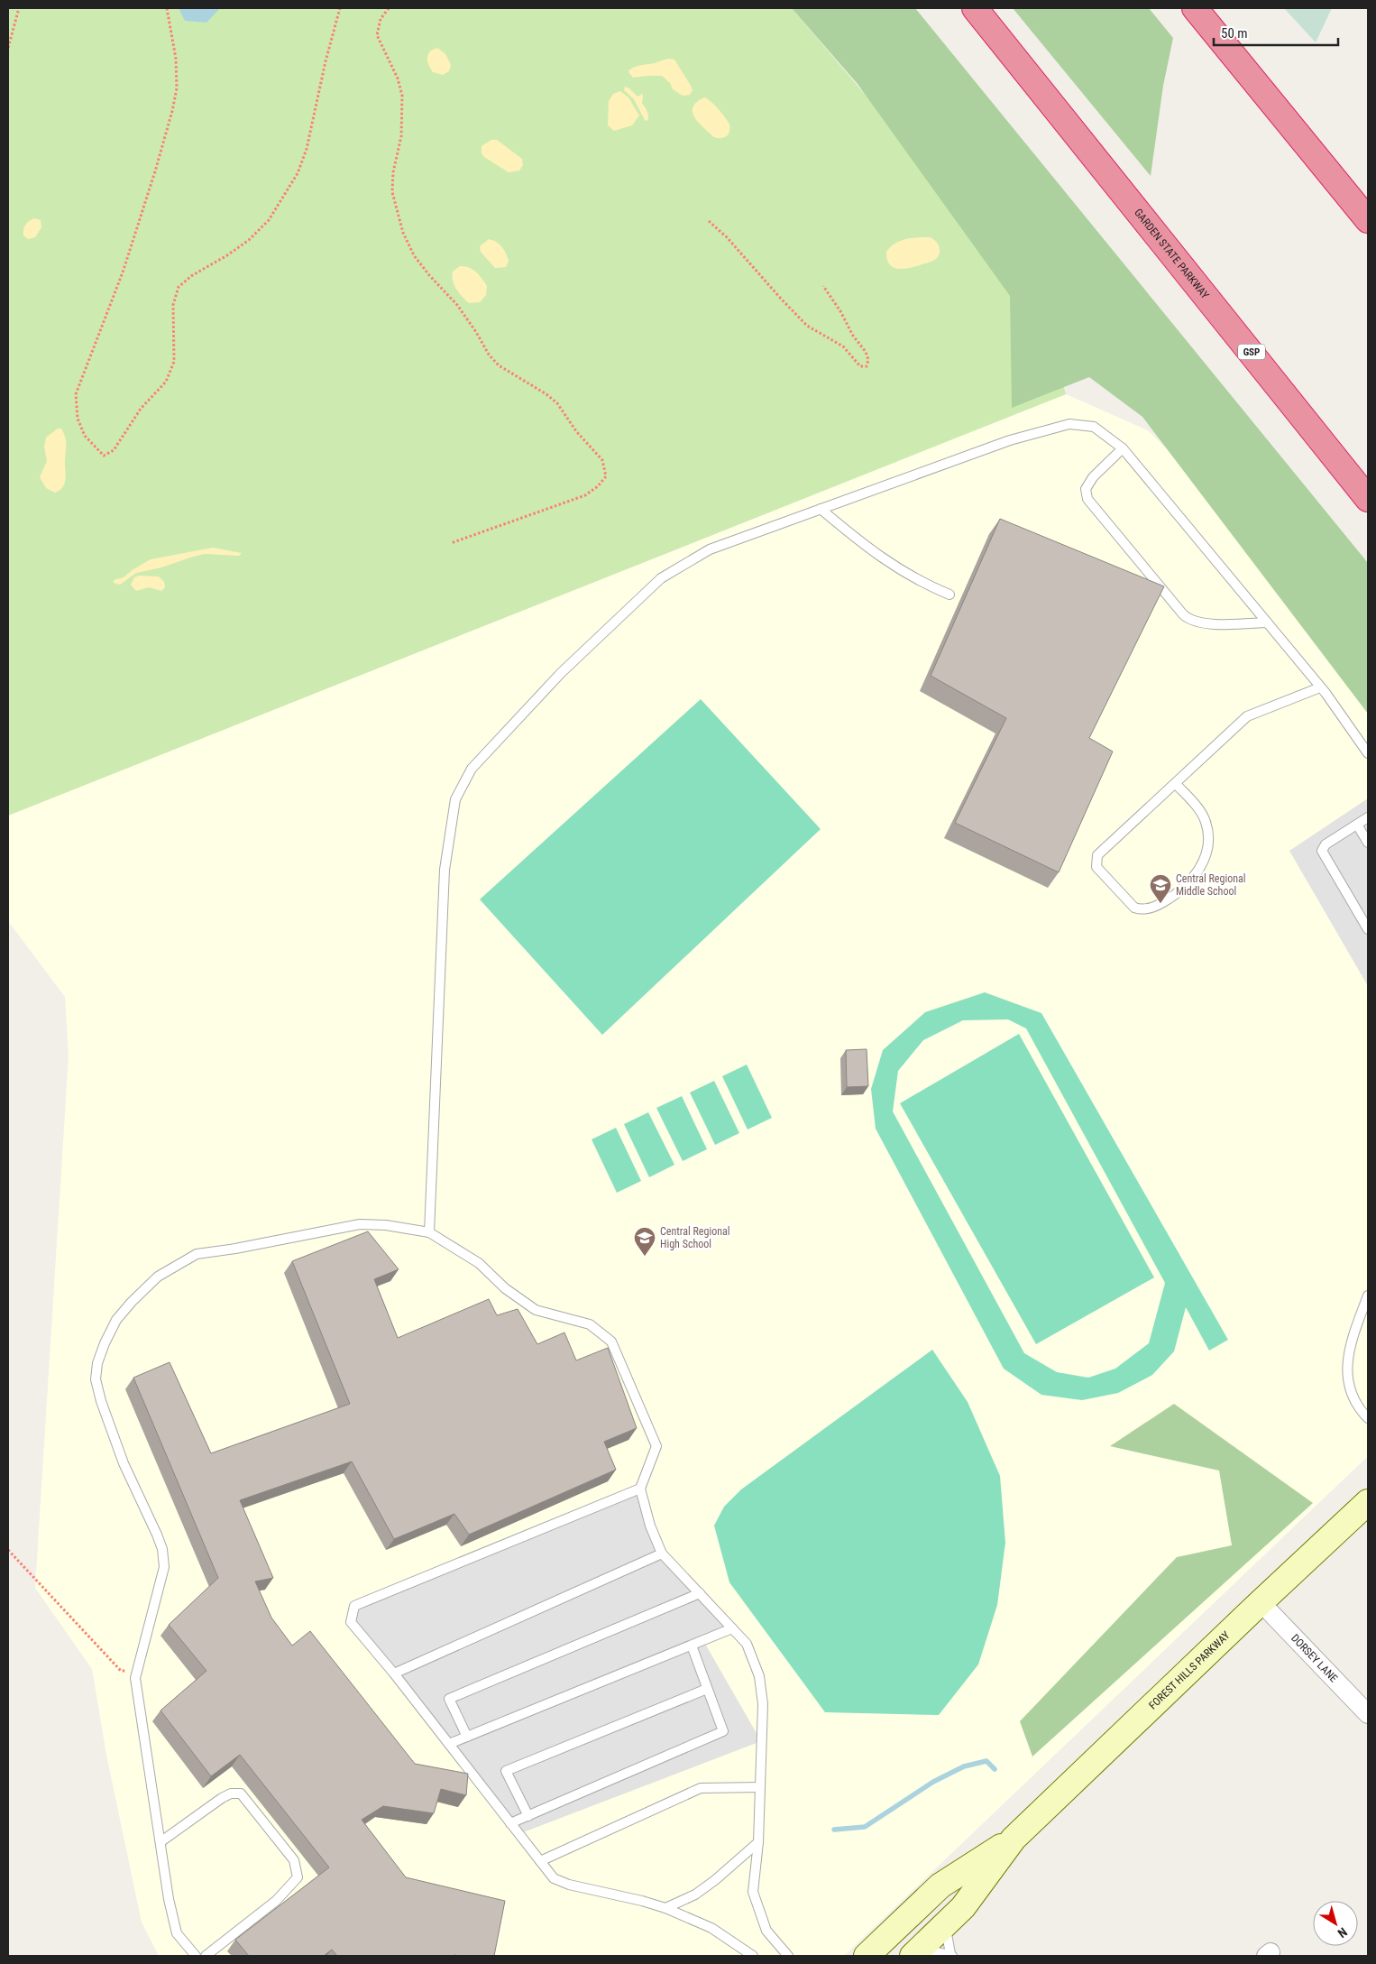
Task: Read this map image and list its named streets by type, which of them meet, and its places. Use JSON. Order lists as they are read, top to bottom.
{
  "streets": {
    "highway": ["GARDEN STATE PARKWAY", "GSP"],
    "main road": ["FOREST HILLS PARKWAY"],
    "street": ["DORSEY LANE"]
  },
  "crossings": [
    ["DORSEY LANE", "FOREST HILLS PARKWAY"]
  ],
  "places": {
    "school or university": ["Central Regional Middle School", "Central Regional High School"]
  },
  "scale_bar": "50 m",
  "north": "bottom right"
}
